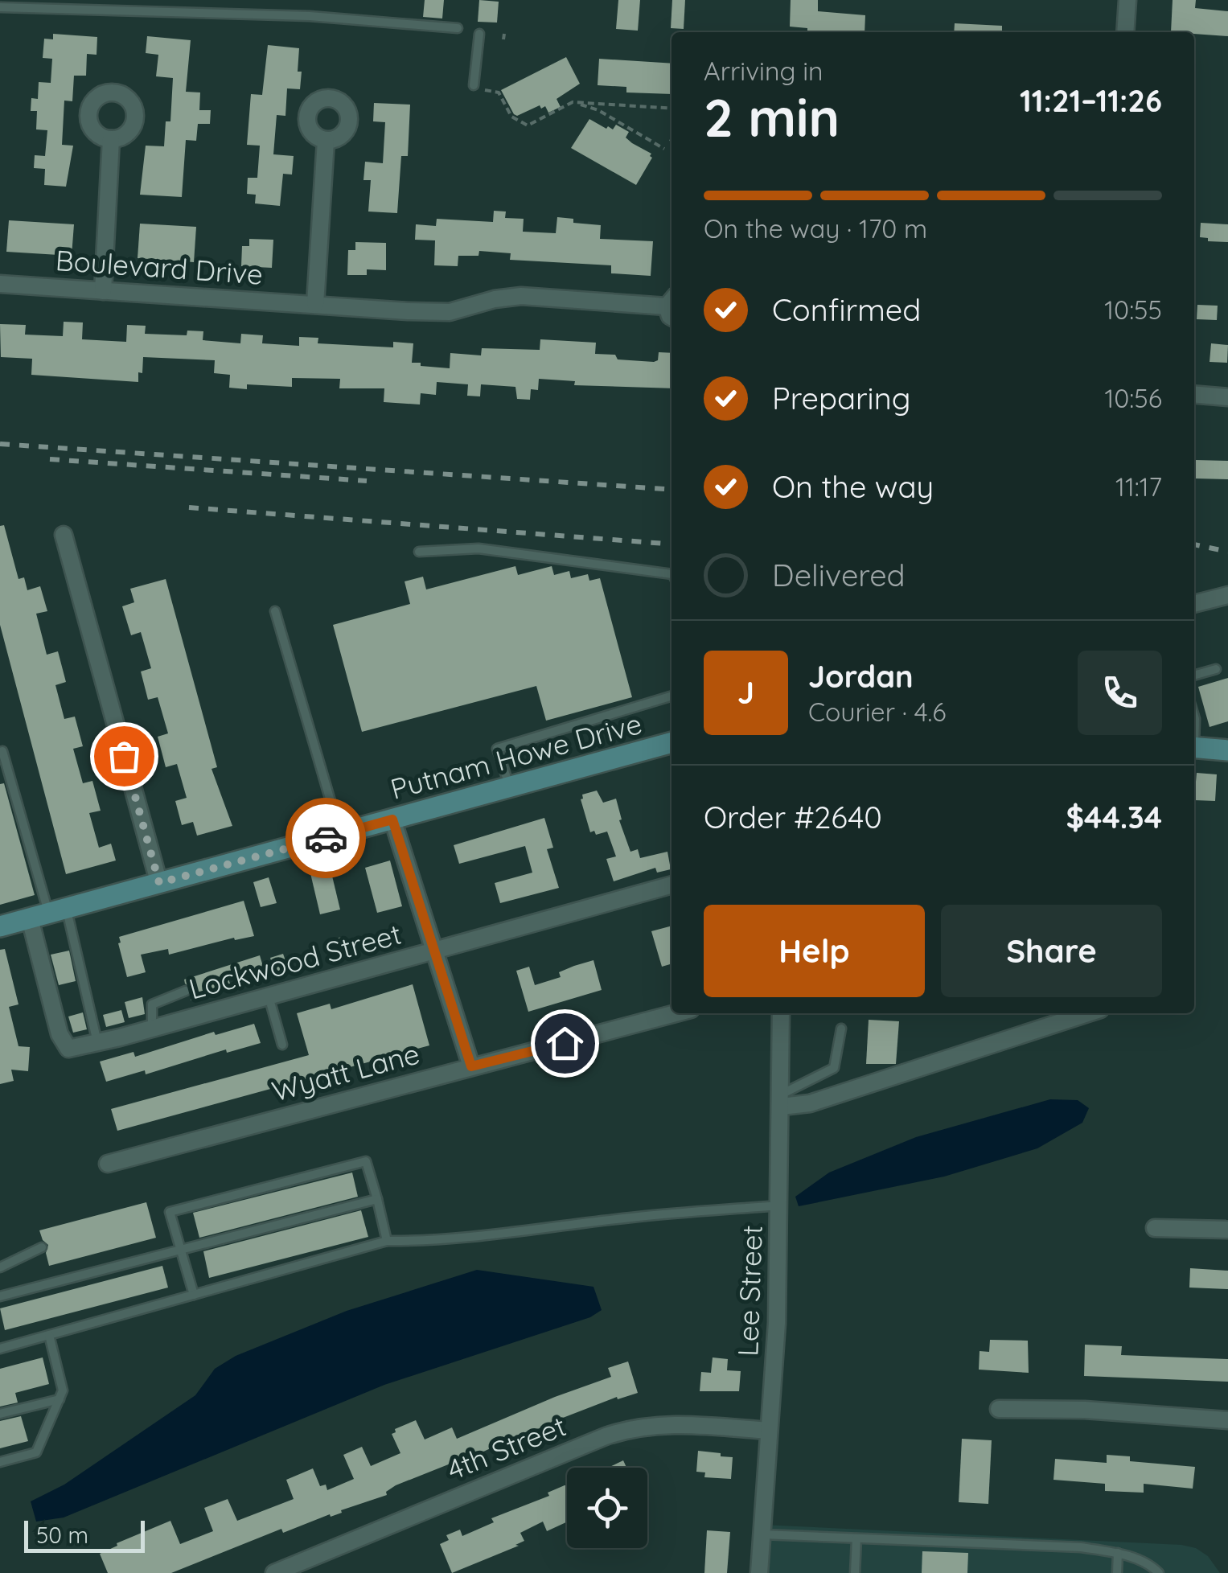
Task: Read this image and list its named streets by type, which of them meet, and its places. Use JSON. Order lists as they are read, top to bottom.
{
  "streets": {
    "street": [
      "Boulevard Drive",
      "Putnam Howe Drive",
      "Lockwood Street",
      "Wyatt Lane",
      "Lee Street",
      "4th Street"
    ]
  },
  "crossings": [
    ["Putnam Howe Drive", "Lockwood Street"],
    ["Lee Street", "4th Street"]
  ],
  "scale_bar": "50 m",
  "page": {
    "heading": ["2 min", "Arriving in", "11:21–11:26"],
    "panel": [
      "Jordan",
      "Courier · 4.6",
      "Order #2640",
      "$44.34"
    ],
    "bar": "On the way · 170 m",
    "list": [
      ["Confirmed", "10:55"],
      ["Preparing", "10:56"],
      ["On the way", "11:17"],
      "Delivered"
    ],
    "round": "J",
    "buttons": ["Help", "Share"],
    "scale": "50 m"
  }
}
